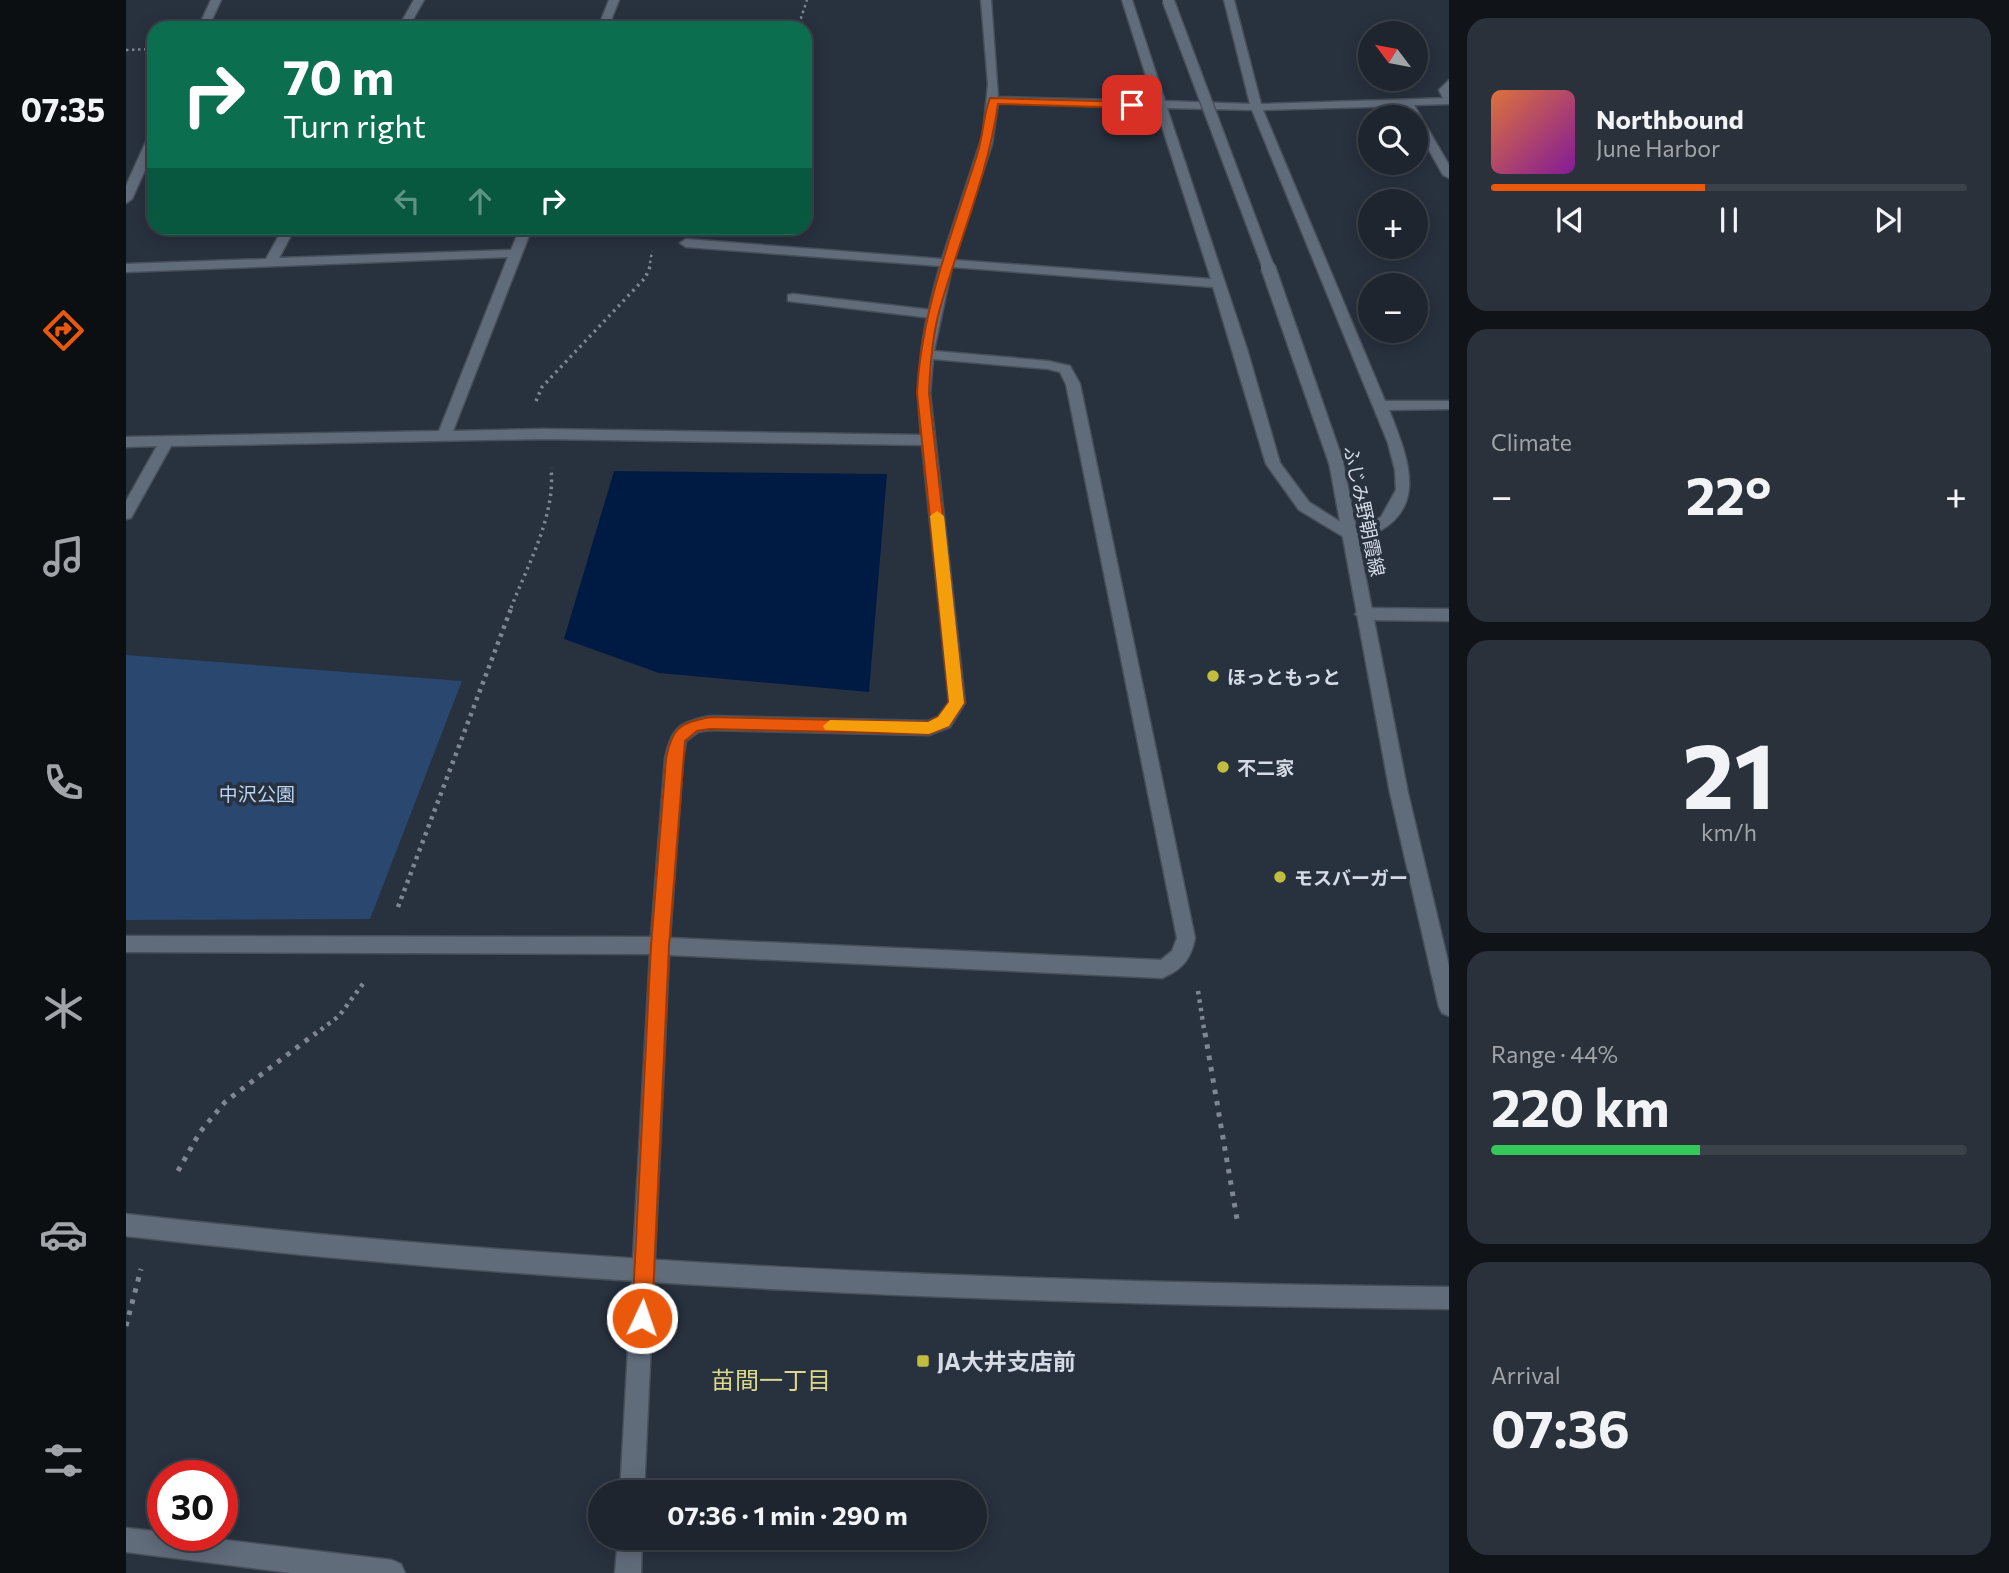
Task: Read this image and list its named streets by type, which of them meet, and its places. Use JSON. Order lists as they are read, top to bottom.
{
  "streets": {
    "street": ["ふじみ野朝霞線"]
  },
  "districts": ["苗間一丁目"],
  "parks": ["中沢公園"],
  "places": {
    "other": ["ほっともっと", "不二家", "モスバーガー"],
    "transit": ["JA大井支店前"]
  },
  "north": "top left",
  "page": {
    "tabs": "07:35",
    "map_buttons": ["+", "−"],
    "turn": ["70 m", "Turn right"],
    "song": ["Northbound", "June Harbor"],
    "tile": [
      "Climate",
      ["21", "km/h"],
      ["Range · 44%", "220 km"],
      ["Arrival", "07:36"]
    ],
    "heat": ["−", "22°", "+"],
    "limit": "30",
    "trip": "07:36 · 1 min · 290 m"
  }
}
